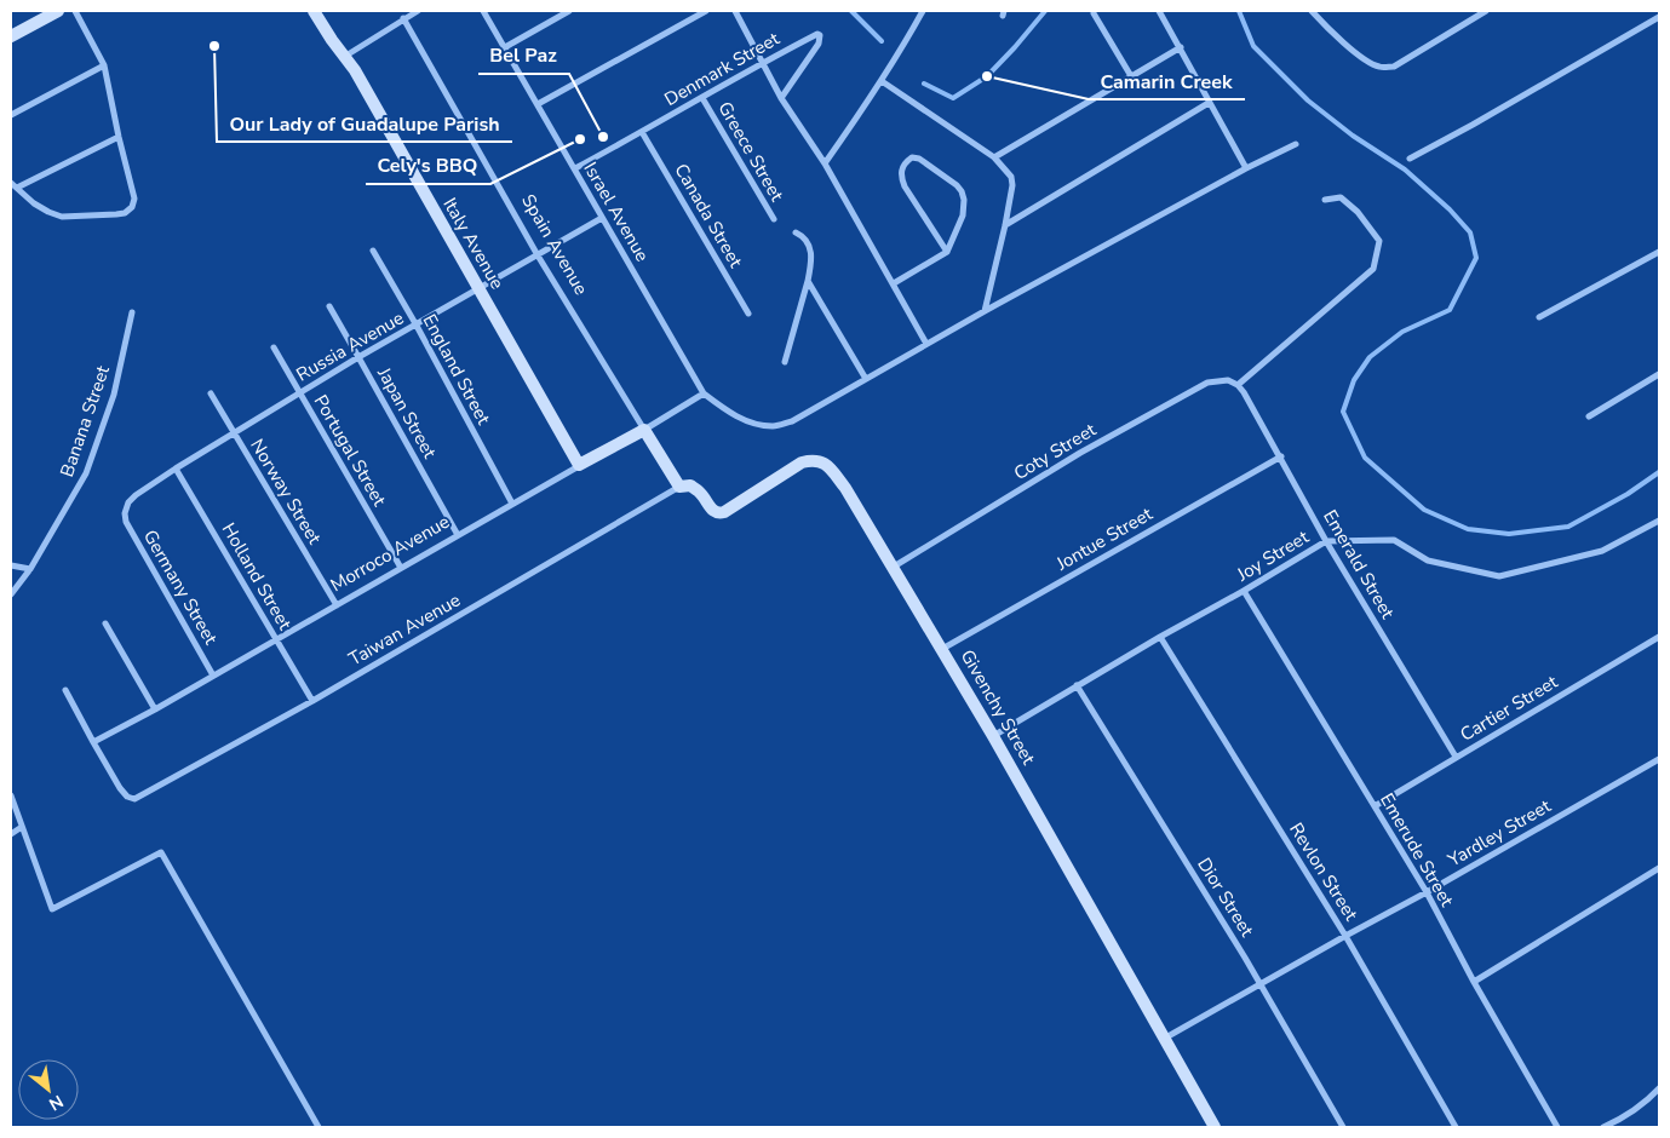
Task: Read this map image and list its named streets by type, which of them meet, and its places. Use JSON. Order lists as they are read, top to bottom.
{
  "streets": {
    "street": [
      "Denmark Street",
      "Greece Street",
      "Israel Avenue",
      "Canada Street",
      "Italy Avenue",
      "Spain Avenue",
      "Russia Avenue",
      "England Street",
      "Japan Street",
      "Banana Street",
      "Portugal Street",
      "Coty Street",
      "Norway Street",
      "Jontue Street",
      "Morroco Avenue",
      "Joy Street",
      "Emerald Street",
      "Holland Street",
      "Germany Street",
      "Taiwan Avenue",
      "Givenchy Street",
      "Cartier Street",
      "Yardley Street",
      "Emerude Street",
      "Revlon Street",
      "Dior Street"
    ]
  },
  "crossings": [
    ["Denmark Street", "Greece Street"],
    ["Denmark Street", "Israel Avenue"],
    ["Denmark Street", "Canada Street"],
    ["Israel Avenue", "Russia Avenue"],
    ["Israel Avenue", "Morroco Avenue"],
    ["Italy Avenue", "Russia Avenue"],
    ["Italy Avenue", "Morroco Avenue"],
    ["Spain Avenue", "Russia Avenue"],
    ["Spain Avenue", "Morroco Avenue"],
    ["Spain Avenue", "Taiwan Avenue"],
    ["Spain Avenue", "Givenchy Street"],
    ["Russia Avenue", "England Street"],
    ["Russia Avenue", "Japan Street"],
    ["Russia Avenue", "Portugal Street"],
    ["Russia Avenue", "Norway Street"],
    ["Russia Avenue", "Holland Street"],
    ["Russia Avenue", "Germany Street"],
    ["England Street", "Morroco Avenue"],
    ["Japan Street", "Morroco Avenue"],
    ["Portugal Street", "Morroco Avenue"],
    ["Coty Street", "Emerald Street"],
    ["Coty Street", "Givenchy Street"],
    ["Norway Street", "Morroco Avenue"],
    ["Jontue Street", "Emerald Street"],
    ["Jontue Street", "Givenchy Street"],
    ["Morroco Avenue", "Holland Street"],
    ["Morroco Avenue", "Germany Street"],
    ["Morroco Avenue", "Taiwan Avenue"],
    ["Joy Street", "Emerald Street"],
    ["Joy Street", "Givenchy Street"],
    ["Joy Street", "Emerude Street"],
    ["Joy Street", "Revlon Street"],
    ["Joy Street", "Dior Street"],
    ["Emerald Street", "Cartier Street"],
    ["Holland Street", "Taiwan Avenue"],
    ["Taiwan Avenue", "Givenchy Street"],
    ["Givenchy Street", "Yardley Street"],
    ["Cartier Street", "Emerude Street"],
    ["Yardley Street", "Emerude Street"],
    ["Yardley Street", "Revlon Street"],
    ["Yardley Street", "Dior Street"]
  ],
  "places": [
    "Our Lady of Guadalupe Parish",
    "Camarin Creek",
    "Bel Paz",
    "Cely's BBQ"
  ],
  "north": "bottom right"
}
